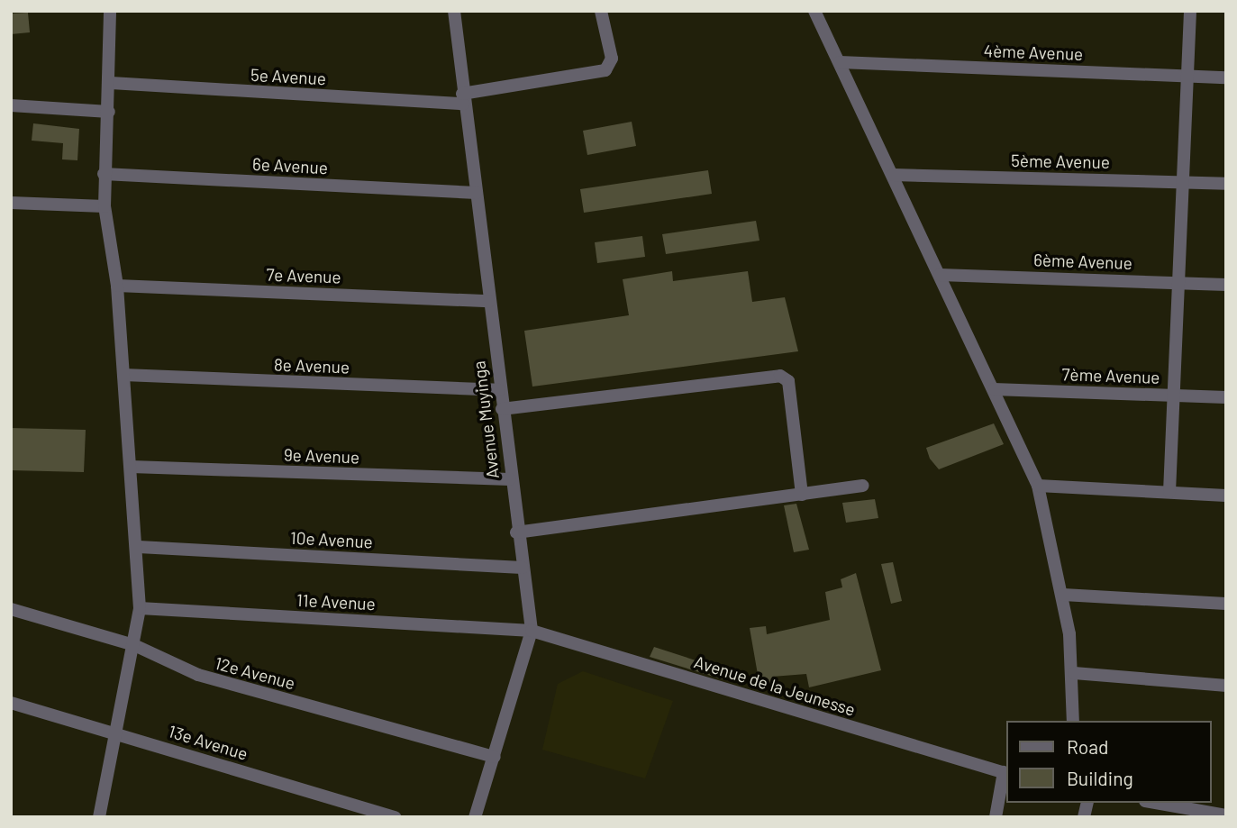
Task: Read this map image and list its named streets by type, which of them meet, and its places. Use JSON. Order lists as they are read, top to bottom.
{
  "streets": {
    "street": [
      "4ème Avenue",
      "5e Avenue",
      "5ème Avenue",
      "6e Avenue",
      "6ème Avenue",
      "7e Avenue",
      "8e Avenue",
      "7ème Avenue",
      "Avenue Muyinga",
      "9e Avenue",
      "10e Avenue",
      "11e Avenue",
      "12e Avenue",
      "Avenue de la Jeunesse",
      "13e Avenue"
    ]
  },
  "crossings": [
    ["5e Avenue", "Avenue Muyinga"],
    ["6e Avenue", "Avenue Muyinga"],
    ["7e Avenue", "Avenue Muyinga"],
    ["8e Avenue", "Avenue Muyinga"],
    ["Avenue Muyinga", "9e Avenue"],
    ["Avenue Muyinga", "10e Avenue"],
    ["Avenue Muyinga", "11e Avenue"],
    ["Avenue Muyinga", "12e Avenue"],
    ["Avenue Muyinga", "Avenue de la Jeunesse"],
    ["11e Avenue", "Avenue de la Jeunesse"]
  ],
  "legend": ["Road", "Building"]
}
